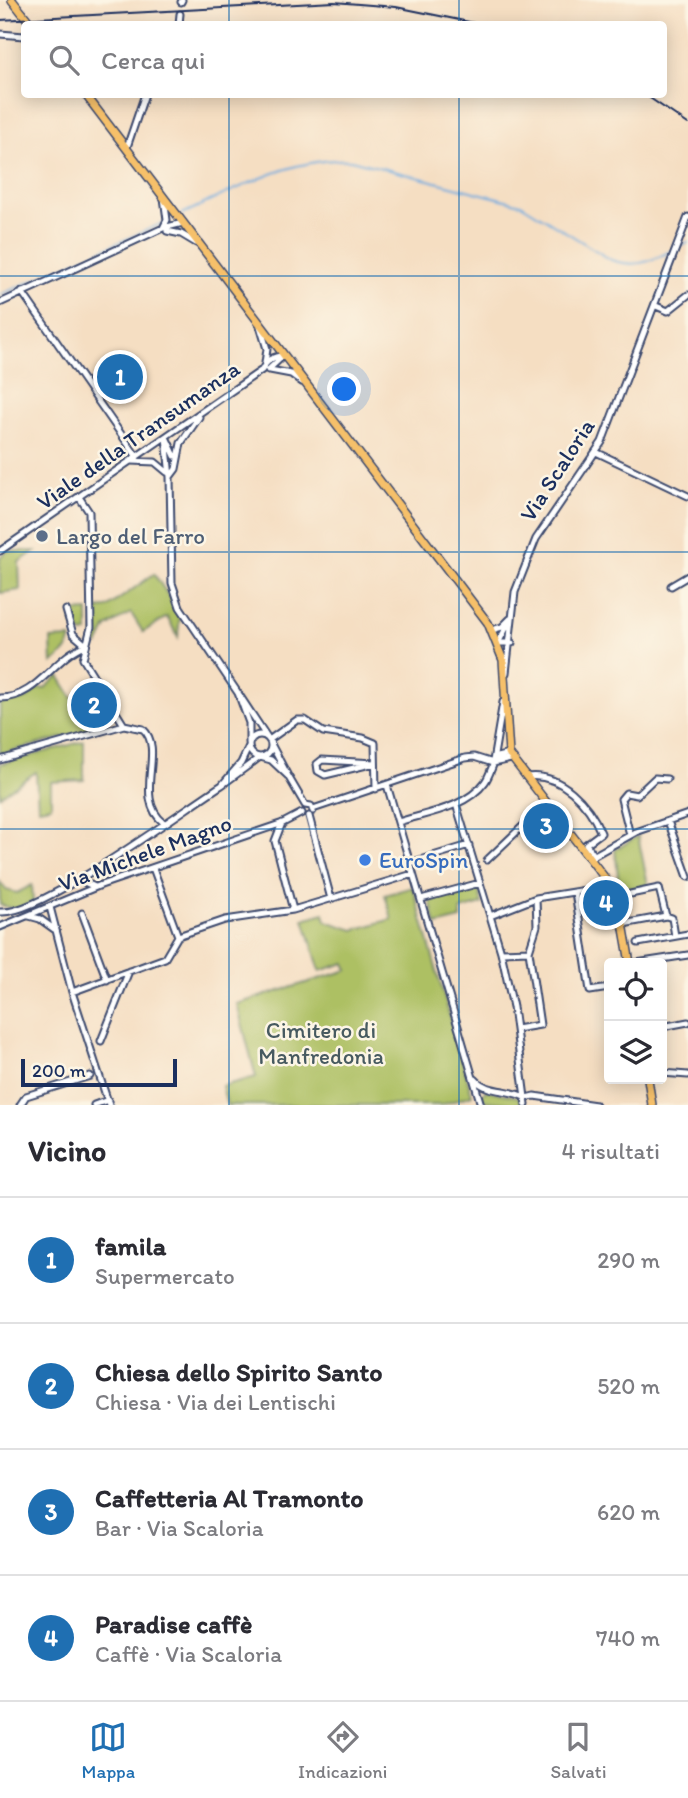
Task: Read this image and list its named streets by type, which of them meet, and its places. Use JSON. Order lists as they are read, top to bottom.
{
  "streets": {
    "main road": ["Via Scaloria"],
    "street": ["Viale della Transumanza", "Via Michele Magno"]
  },
  "crossings": [
    ["Viale della Transumanza", "Via Scaloria"]
  ],
  "parks": ["Cimitero di Manfredonia"],
  "places": ["Largo del Farro", "EuroSpin"],
  "scale_bar": "200 m",
  "page": {
    "search": "Cerca qui",
    "pins": [
      "1",
      "2",
      "3",
      "4"
    ],
    "scale": "200 m",
    "heading": ["Vicino", "4 risultati"],
    "list": [
      {
        "mark": "1",
        "name": "famila",
        "note": "Supermercato",
        "value": "290 m"
      },
      {
        "mark": "2",
        "name": "Chiesa dello Spirito Santo",
        "note": "Chiesa · Via dei Lentischi",
        "value": "520 m"
      },
      {
        "mark": "3",
        "name": "Caffetteria Al Tramonto",
        "note": "Bar · Via Scaloria",
        "value": "620 m"
      },
      {
        "mark": "4",
        "name": "Paradise caffè",
        "note": "Caffè · Via Scaloria",
        "value": "740 m"
      }
    ],
    "nav": ["Mappa", "Indicazioni", "Salvati"]
  }
}
